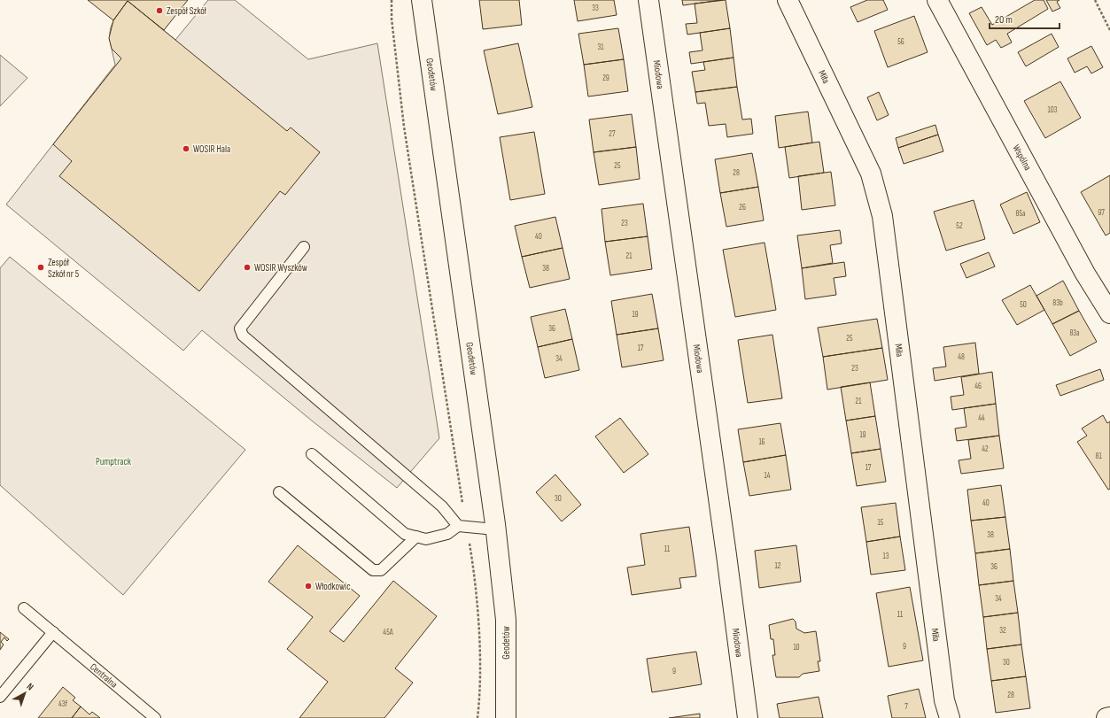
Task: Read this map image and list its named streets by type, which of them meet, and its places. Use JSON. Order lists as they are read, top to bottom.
{
  "streets": {
    "street": [
      "Geodetów",
      "Miodowa",
      "Miła",
      "Wspólna"
    ],
    "lane": ["Centralna"]
  },
  "parks": ["Pumptrack"],
  "places": [
    "Zespół Szkół",
    "WOSIR Hala",
    "Zespół Szkół nr 5",
    "WOSIR Wyszków",
    "Włodkowic"
  ],
  "house_numbers": [
    "33",
    "56",
    "31",
    "29",
    "103",
    "27",
    "25",
    "28",
    "26",
    "97",
    "85a",
    "23",
    "52",
    "40",
    "21",
    "38",
    "83b",
    "50",
    "19",
    "36",
    "83a",
    "25",
    "17",
    "48",
    "34",
    "23",
    "46",
    "21",
    "44",
    "19",
    "16",
    "42",
    "81",
    "17",
    "14",
    "30",
    "40",
    "15",
    "38",
    "11",
    "13",
    "12",
    "36",
    "34",
    "11",
    "32",
    "45A",
    "9",
    "10",
    "30",
    "9",
    "28",
    "43f",
    "7"
  ],
  "scale_bar": "20 m",
  "north": "top right"
}
